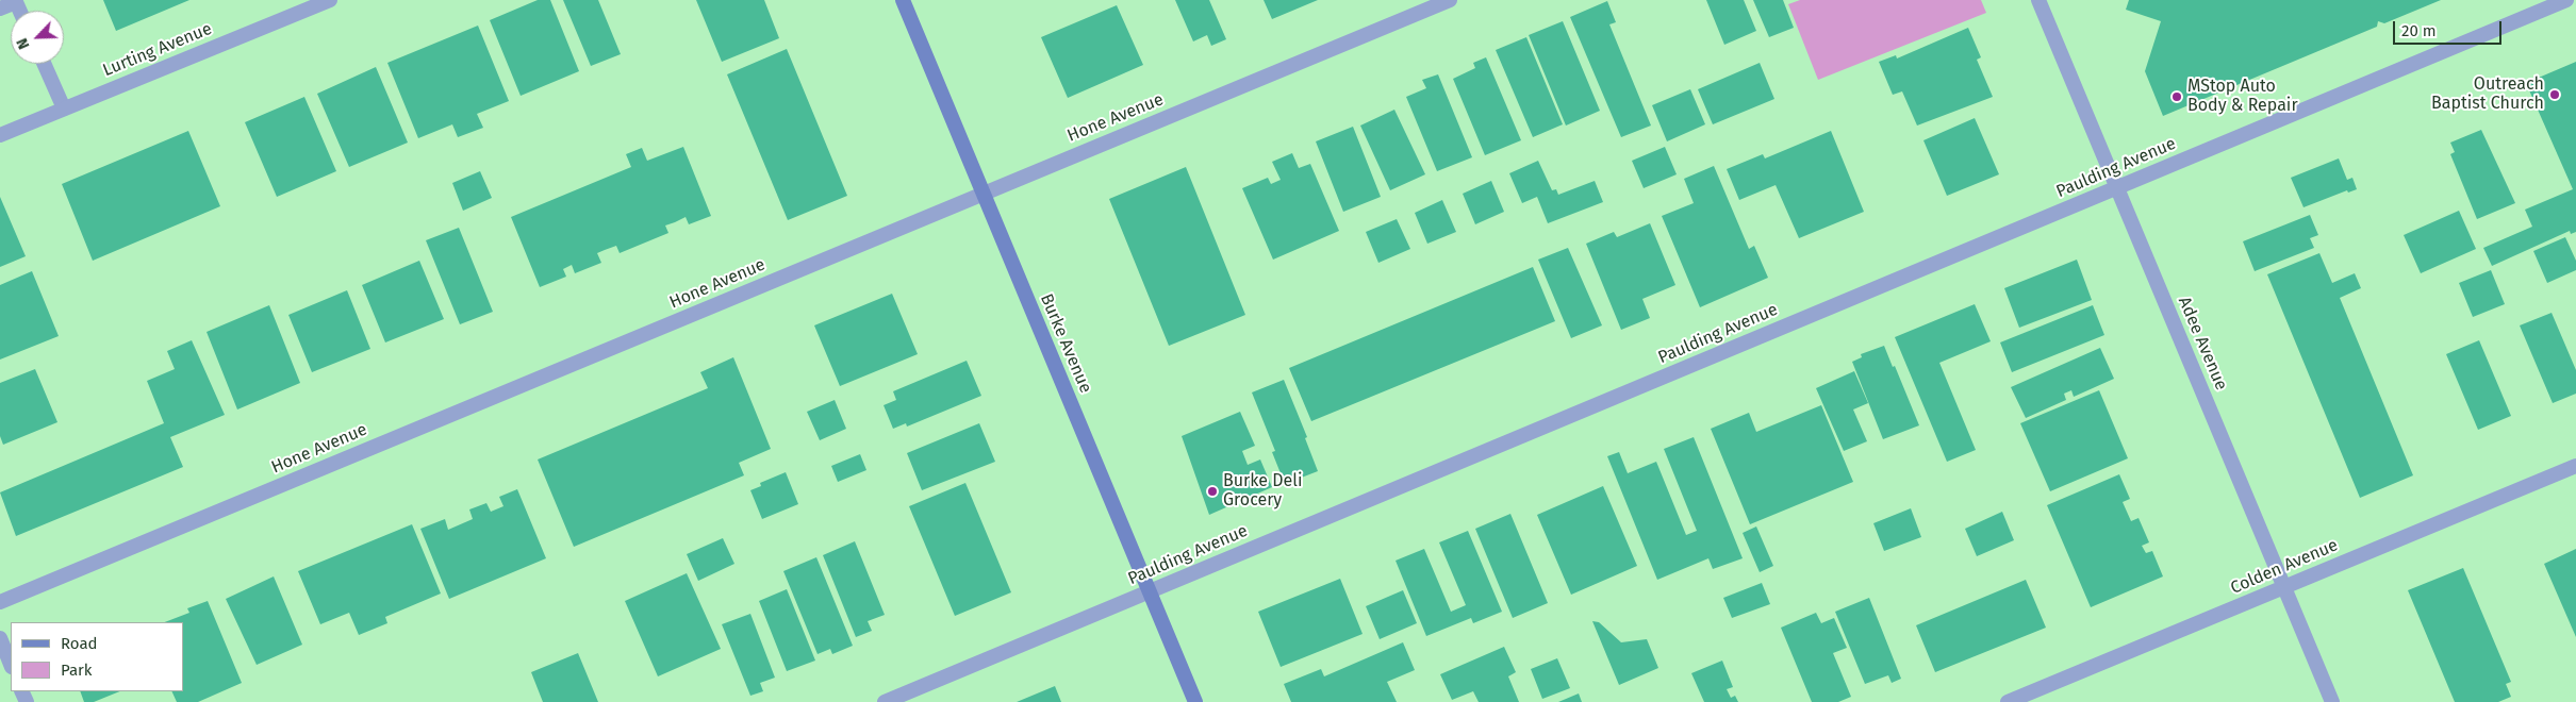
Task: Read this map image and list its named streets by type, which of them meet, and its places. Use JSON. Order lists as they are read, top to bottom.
{
  "streets": {
    "main road": ["Burke Avenue"],
    "street": [
      "Lurting Avenue",
      "Hone Avenue",
      "Paulding Avenue",
      "Adee Avenue",
      "Colden Avenue"
    ]
  },
  "crossings": [
    ["Hone Avenue", "Burke Avenue"],
    ["Paulding Avenue", "Burke Avenue"],
    ["Paulding Avenue", "Adee Avenue"],
    ["Adee Avenue", "Colden Avenue"]
  ],
  "places": ["Outreach Baptist Church", "MStop Auto Body & Repair", "Burke Deli Grocery"],
  "legend": ["Road", "Park"],
  "scale_bar": "20 m",
  "north": "bottom left"
}
